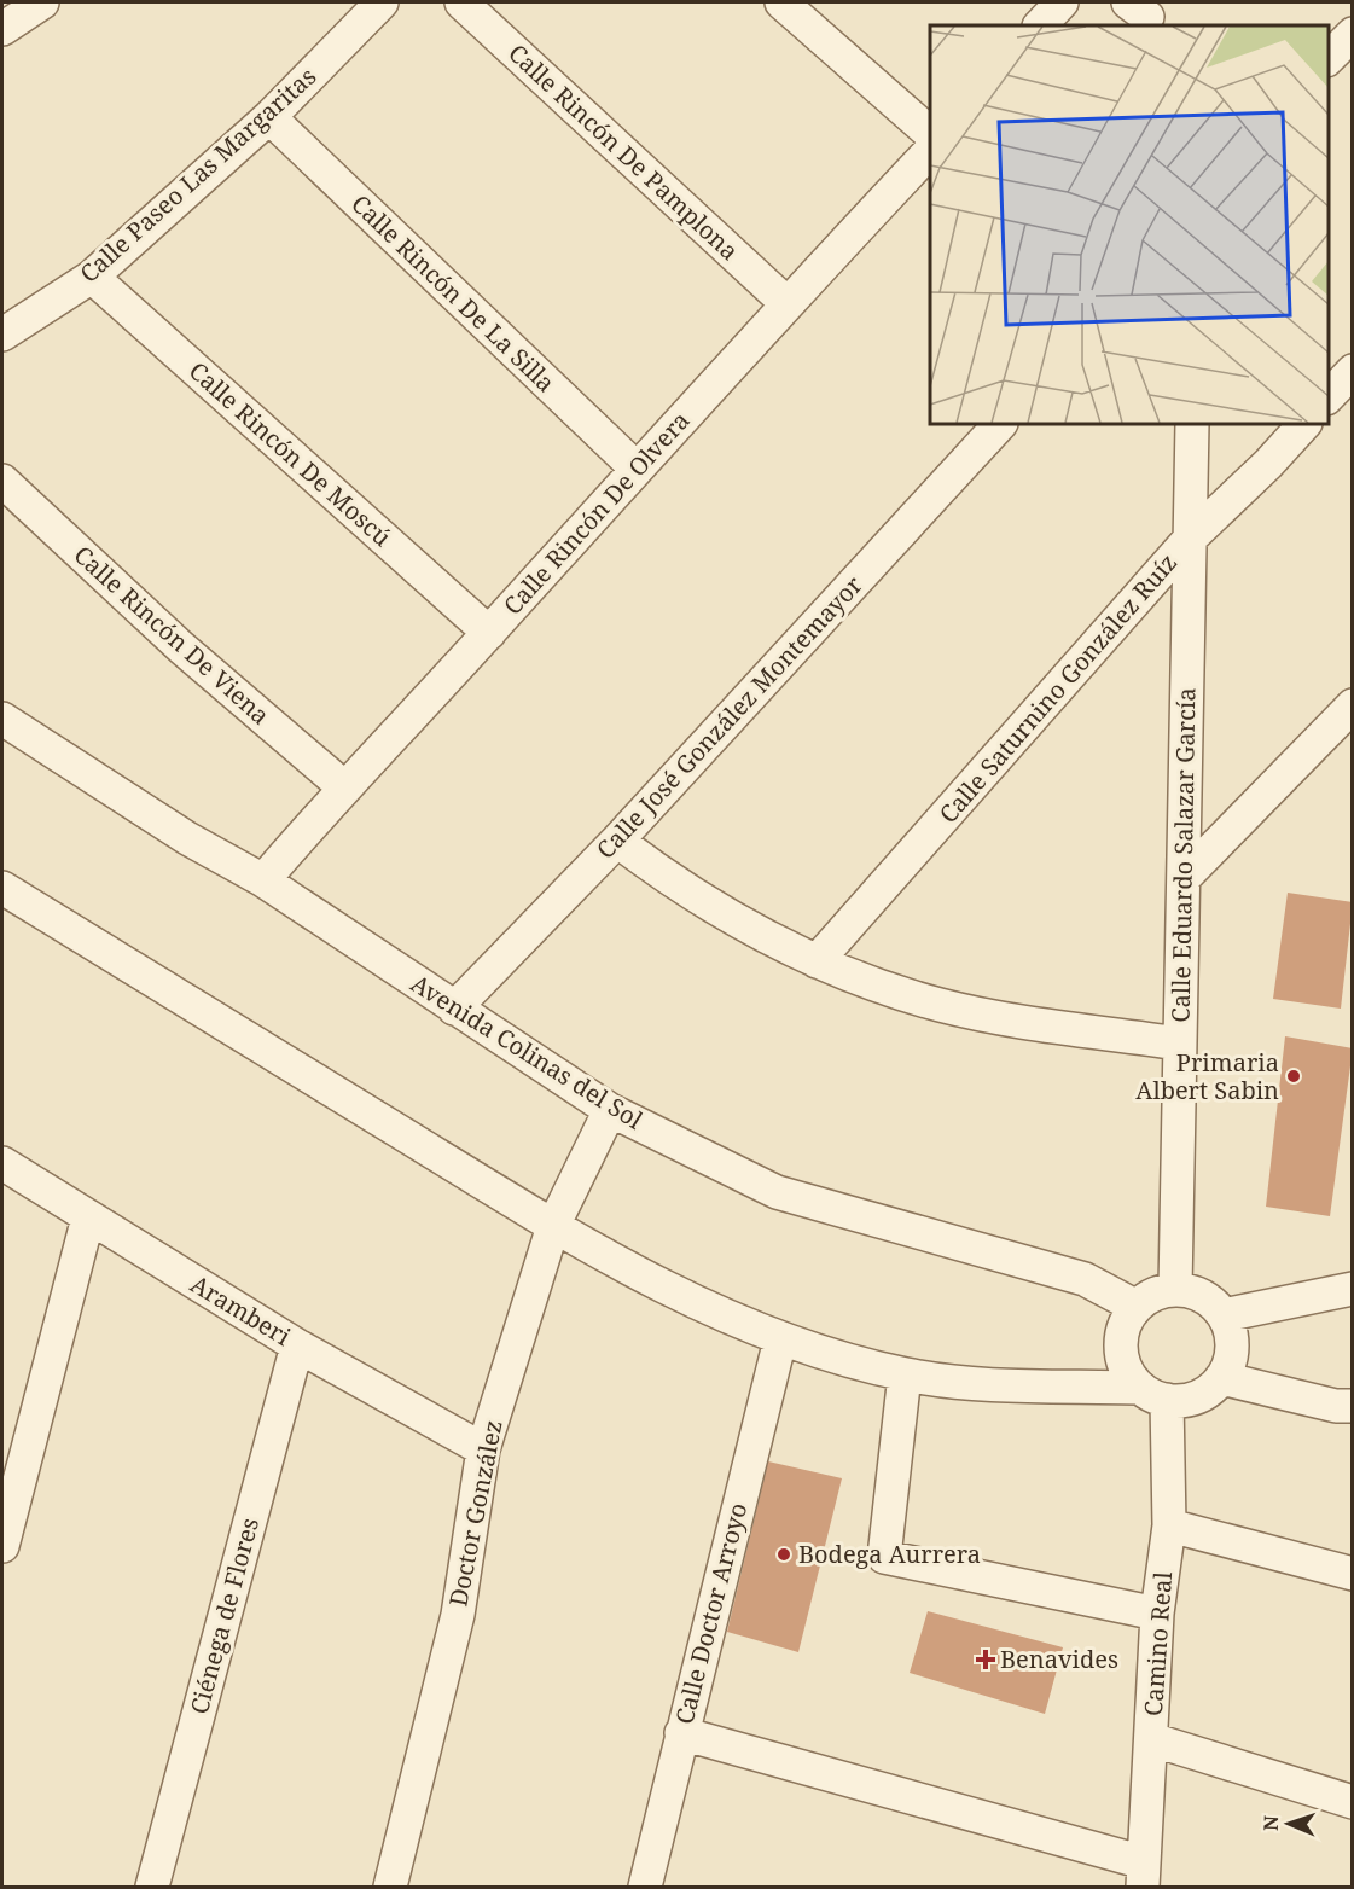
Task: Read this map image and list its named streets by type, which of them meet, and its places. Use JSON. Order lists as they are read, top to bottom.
{
  "streets": {
    "street": [
      "Calle Rincón De Pamplona",
      "Calle Paseo Las Margaritas",
      "Calle Rincón De La Silla",
      "Calle Rincón De Moscú",
      "Calle Rincón De Olvera",
      "Calle Rincón De Viena",
      "Calle Saturnino González Ruíz",
      "Calle José González Montemayor",
      "Calle Eduardo Salazar García",
      "Avenida Colinas del Sol",
      "Aramberi",
      "Doctor González",
      "Calle Doctor Arroyo",
      "Ciénega de Flores",
      "Camino Real"
    ]
  },
  "crossings": [
    ["Calle Rincón De Pamplona", "Calle Rincón De Olvera"],
    ["Calle Paseo Las Margaritas", "Calle Rincón De La Silla"],
    ["Calle Paseo Las Margaritas", "Calle Rincón De Moscú"],
    ["Calle Rincón De La Silla", "Calle Rincón De Olvera"],
    ["Calle Rincón De Moscú", "Calle Rincón De Olvera"],
    ["Calle Rincón De Olvera", "Calle Rincón De Viena"],
    ["Calle Rincón De Olvera", "Avenida Colinas del Sol"],
    ["Calle Saturnino González Ruíz", "Calle Eduardo Salazar García"],
    ["Calle José González Montemayor", "Avenida Colinas del Sol"],
    ["Calle Eduardo Salazar García", "Avenida Colinas del Sol"],
    ["Calle Eduardo Salazar García", "Camino Real"],
    ["Avenida Colinas del Sol", "Doctor González"],
    ["Avenida Colinas del Sol", "Camino Real"],
    ["Aramberi", "Doctor González"],
    ["Aramberi", "Ciénega de Flores"]
  ],
  "places": {
    "other": ["Primaria Albert Sabin", "Bodega Aurrera"],
    "health": ["Benavides"]
  },
  "north": "left"
}
